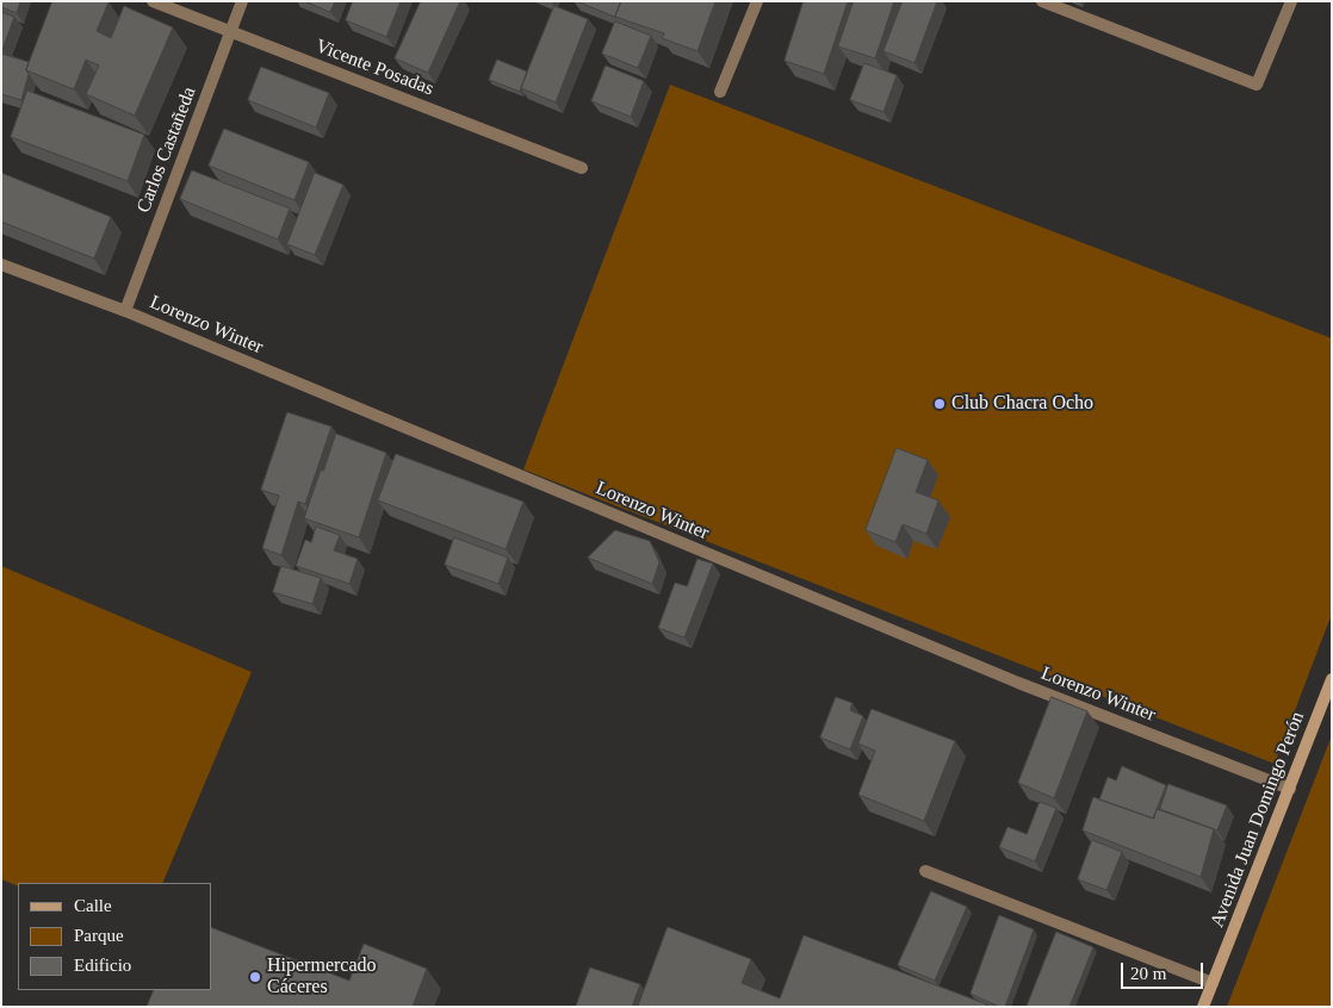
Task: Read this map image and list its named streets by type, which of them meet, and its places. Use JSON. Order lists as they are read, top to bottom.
{
  "streets": {
    "main road": ["Avenida Juan Domingo Perón"],
    "street": ["Vicente Posadas", "Carlos Castañeda", "Lorenzo Winter"]
  },
  "crossings": [
    ["Vicente Posadas", "Carlos Castañeda"],
    ["Carlos Castañeda", "Lorenzo Winter"],
    ["Lorenzo Winter", "Avenida Juan Domingo Perón"]
  ],
  "places": ["Club Chacra Ocho", "Hipermercado Cáceres"],
  "legend": ["Calle", "Parque", "Edificio"],
  "scale_bar": "20 m"
}
